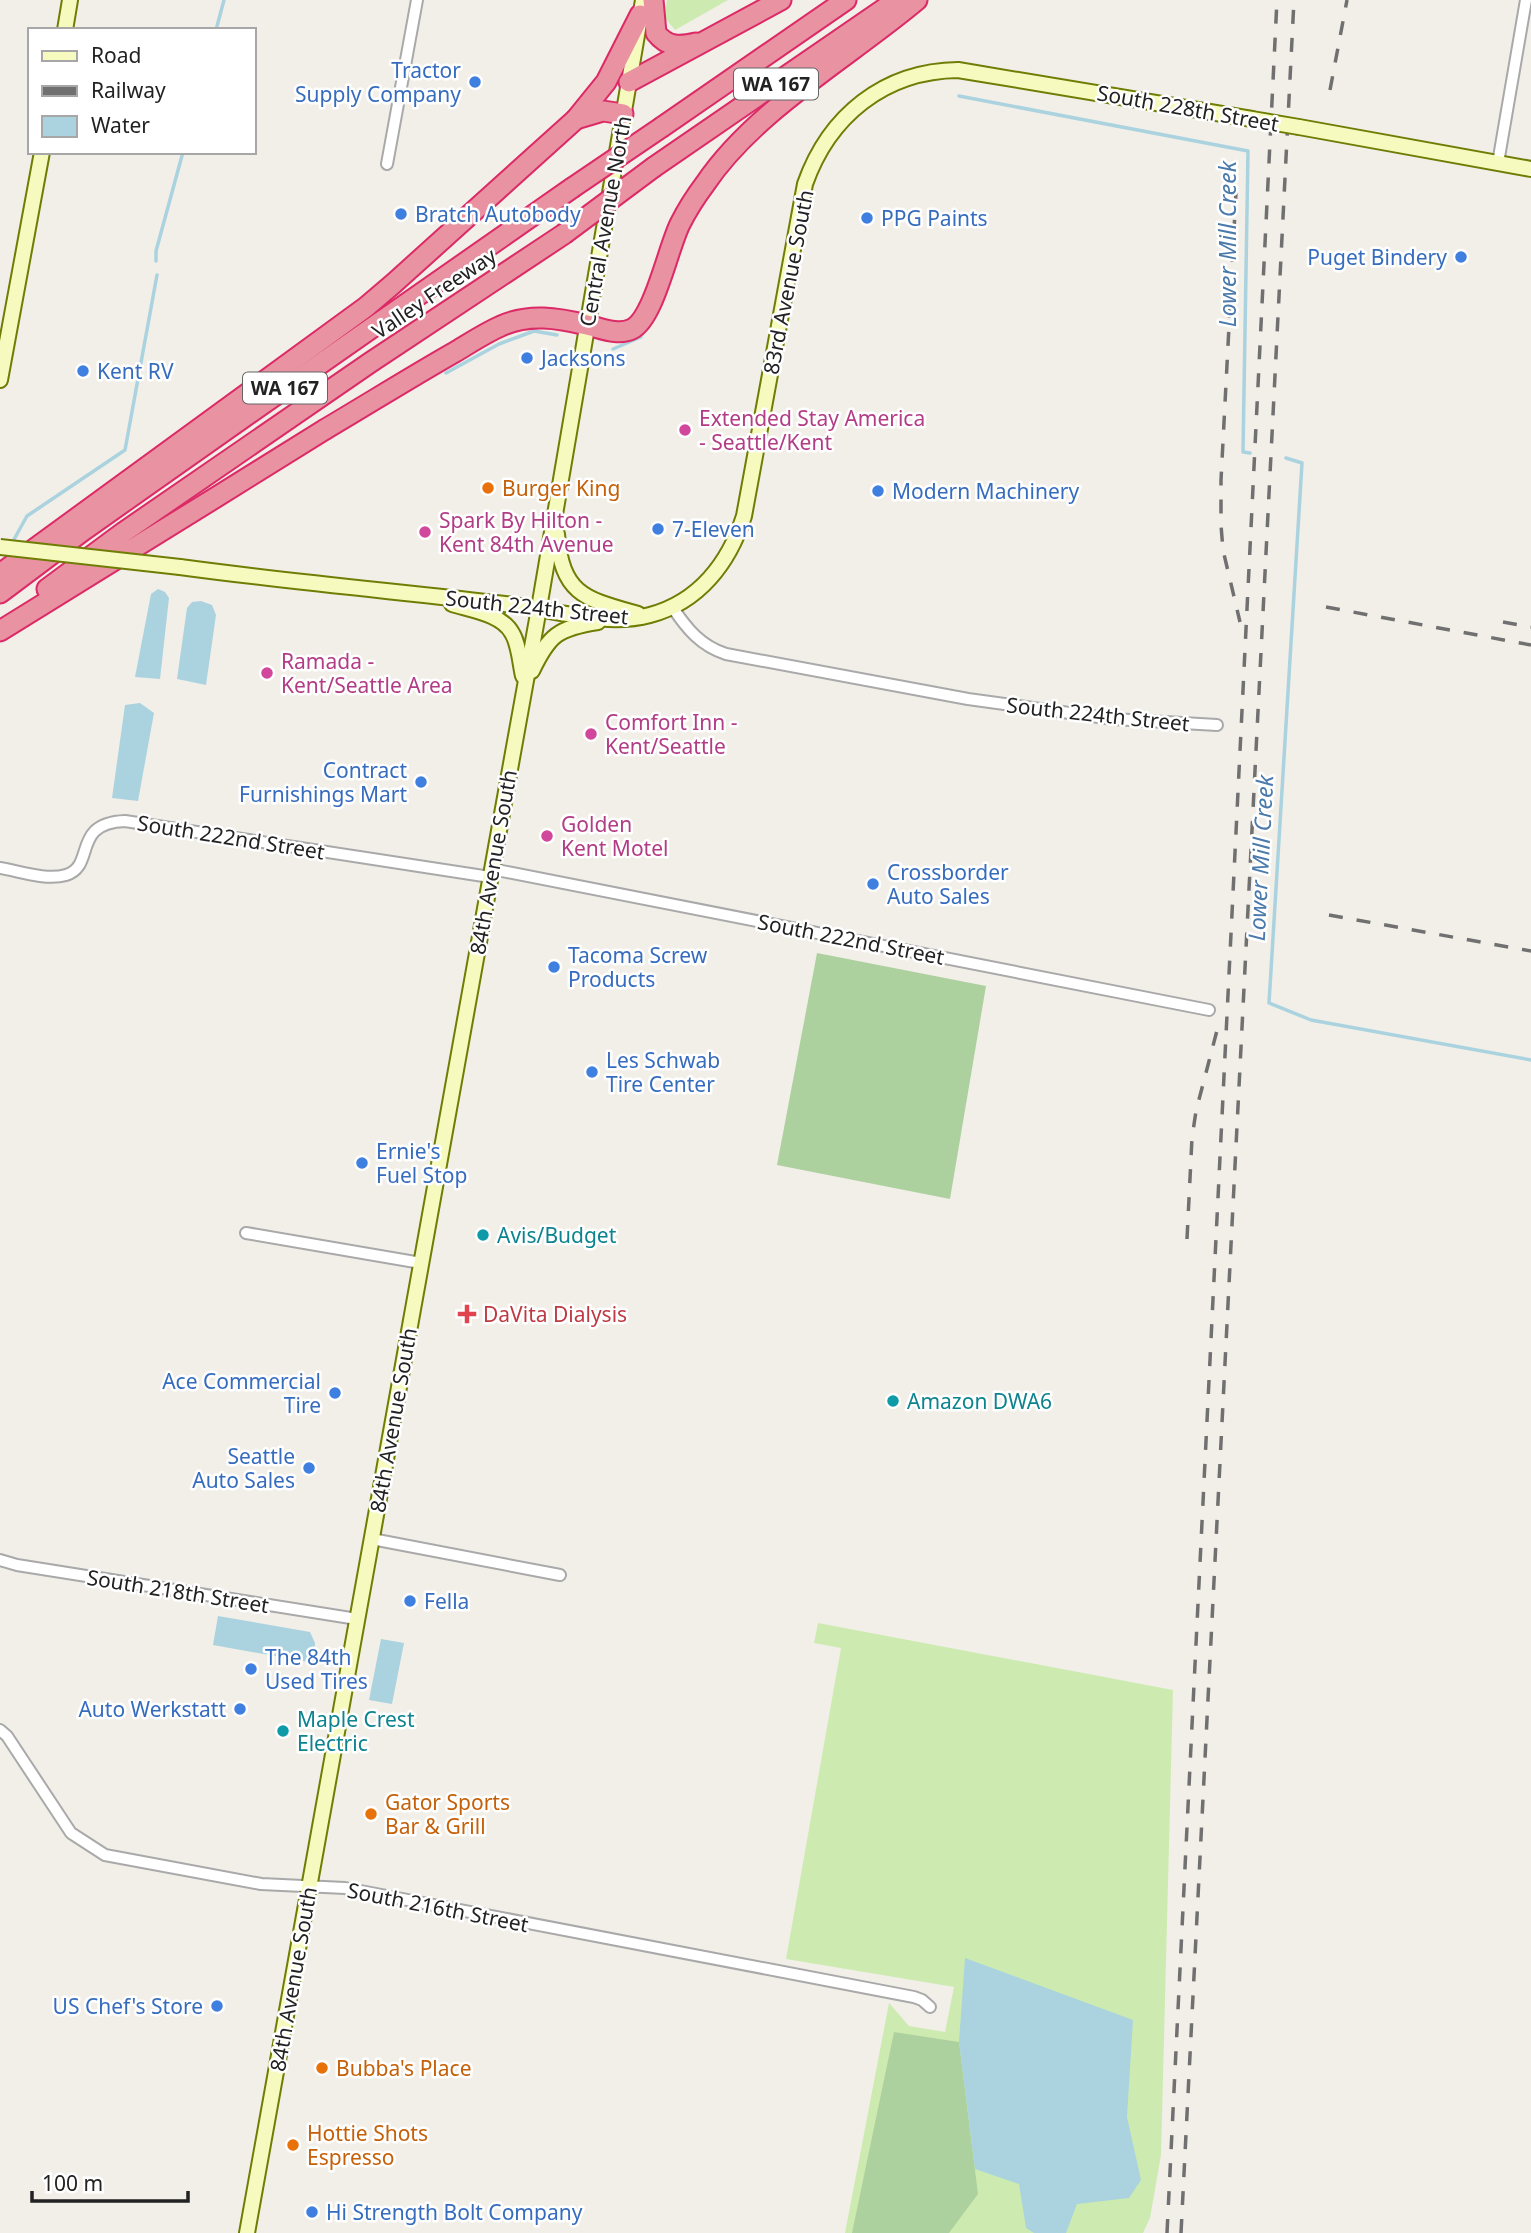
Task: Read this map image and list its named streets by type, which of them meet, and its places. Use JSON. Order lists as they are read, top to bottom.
{
  "streets": {
    "highway": ["WA 167", "Valley Freeway"],
    "main road": [
      "South 228th Street",
      "Central Avenue North",
      "83rd Avenue South",
      "South 224th Street",
      "84th Avenue South"
    ],
    "street": ["South 222nd Street", "South 218th Street", "South 216th Street"]
  },
  "crossings": [
    ["South 228th Street", "83rd Avenue South"],
    ["Central Avenue North", "South 224th Street"],
    ["Central Avenue North", "84th Avenue South"],
    ["83rd Avenue South", "South 224th Street"],
    ["South 224th Street", "84th Avenue South"],
    ["South 222nd Street", "84th Avenue South"],
    ["84th Avenue South", "South 218th Street"],
    ["84th Avenue South", "South 216th Street"]
  ],
  "water": ["Lower Mill Creek"],
  "places": {
    "other": [
      "Tractor Supply Company",
      "Bratch Autobody",
      "PPG Paints",
      "Puget Bindery",
      "Jacksons",
      "Kent RV",
      "Extended Stay America - Seattle/Kent",
      "Burger King",
      "Modern Machinery",
      "7-Eleven",
      "Spark By Hilton - Kent 84th Avenue",
      "Ramada - Kent/Seattle Area",
      "Comfort Inn - Kent/Seattle",
      "Contract Furnishings Mart",
      "Golden Kent Motel",
      "Crossborder Auto Sales",
      "Tacoma Screw Products",
      "Les Schwab Tire Center",
      "Ernie's Fuel Stop",
      "Avis/Budget",
      "Ace Commercial Tire",
      "Amazon DWA6",
      "Seattle Auto Sales",
      "Fella",
      "The 84th Used Tires",
      "Auto Werkstatt",
      "Maple Crest Electric",
      "Gator Sports Bar & Grill",
      "US Chef's Store",
      "Bubba's Place",
      "Hottie Shots Espresso",
      "Hi Strength Bolt Company"
    ],
    "health": ["DaVita Dialysis"]
  },
  "legend": ["Road", "Railway", "Water"],
  "scale_bar": "100 m"
}
